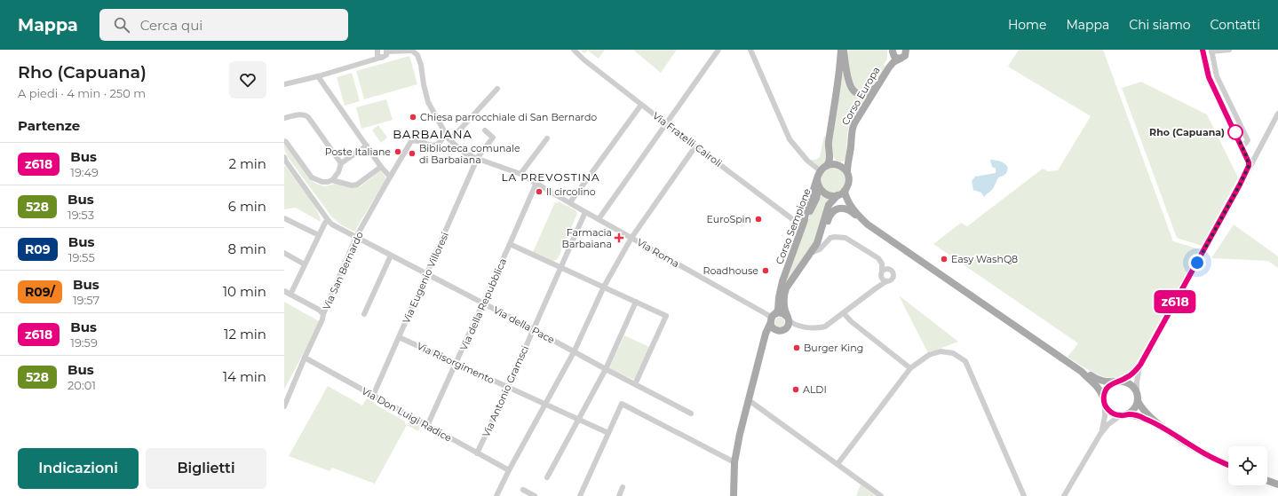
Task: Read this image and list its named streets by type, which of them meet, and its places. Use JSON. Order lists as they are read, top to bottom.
{
  "streets": {
    "main road": ["Corso Europa", "Corso Sempione"],
    "street": [
      "Via Fratelli Cairoli",
      "Via Roma",
      "Via San Bernardo",
      "Via Eugenio Villoresi",
      "Via della Repubblica",
      "Via della Pace",
      "Via Risorgimento",
      "Via Antonio Gramsci",
      "Via Don Luigi Radice"
    ]
  },
  "crossings": [
    ["Corso Europa", "Corso Sempione"],
    ["Via Fratelli Cairoli", "Corso Sempione"],
    ["Corso Sempione", "Via Roma"],
    ["Via Roma", "Via della Repubblica"],
    ["Via Roma", "Via Antonio Gramsci"],
    ["Via San Bernardo", "Via della Pace"],
    ["Via San Bernardo", "Via Don Luigi Radice"],
    ["Via Eugenio Villoresi", "Via della Pace"],
    ["Via Eugenio Villoresi", "Via Risorgimento"],
    ["Via Eugenio Villoresi", "Via Don Luigi Radice"],
    ["Via della Repubblica", "Via della Pace"],
    ["Via della Repubblica", "Via Risorgimento"],
    ["Via della Repubblica", "Via Don Luigi Radice"],
    ["Via della Pace", "Via Antonio Gramsci"],
    ["Via Risorgimento", "Via Antonio Gramsci"],
    ["Via Antonio Gramsci", "Via Don Luigi Radice"]
  ],
  "districts": ["BARBAIANA", "LA PREVOSTINA"],
  "places": {
    "other": [
      "Chiesa parrocchiale di San Bernardo",
      "Rho (Capuana)",
      "Poste Italiane",
      "Biblioteca comunale di Barbaiana",
      "Il circolino",
      "EuroSpin",
      "Easy WashQ8",
      "Roadhouse",
      "Burger King",
      "ALDI"
    ],
    "health": ["Farmacia Barbaiana"]
  },
  "lines": ["bus line z618"],
  "page": {
    "header": "Mappa",
    "search": "Cerca qui",
    "nav": [
      "Home",
      "Mappa",
      "Chi siamo",
      "Contatti"
    ],
    "heading": [
      ["Rho (Capuana)", "A piedi · 4 min · 250 m"],
      "Partenze"
    ],
    "on_map": "z618",
    "list": [
      {
        "mark": "z618",
        "name": "Bus",
        "note": "19:49",
        "value": "2 min"
      },
      {
        "mark": "528",
        "name": "Bus",
        "note": "19:53",
        "value": "6 min"
      },
      {
        "mark": "R09",
        "name": "Bus",
        "note": "19:55",
        "value": "8 min"
      },
      {
        "mark": "R09/",
        "name": "Bus",
        "note": "19:57",
        "value": "10 min"
      },
      {
        "mark": "z618",
        "name": "Bus",
        "note": "19:59",
        "value": "12 min"
      },
      {
        "mark": "528",
        "name": "Bus",
        "note": "20:01",
        "value": "14 min"
      }
    ],
    "buttons": ["Indicazioni", "Biglietti"]
  }
}
